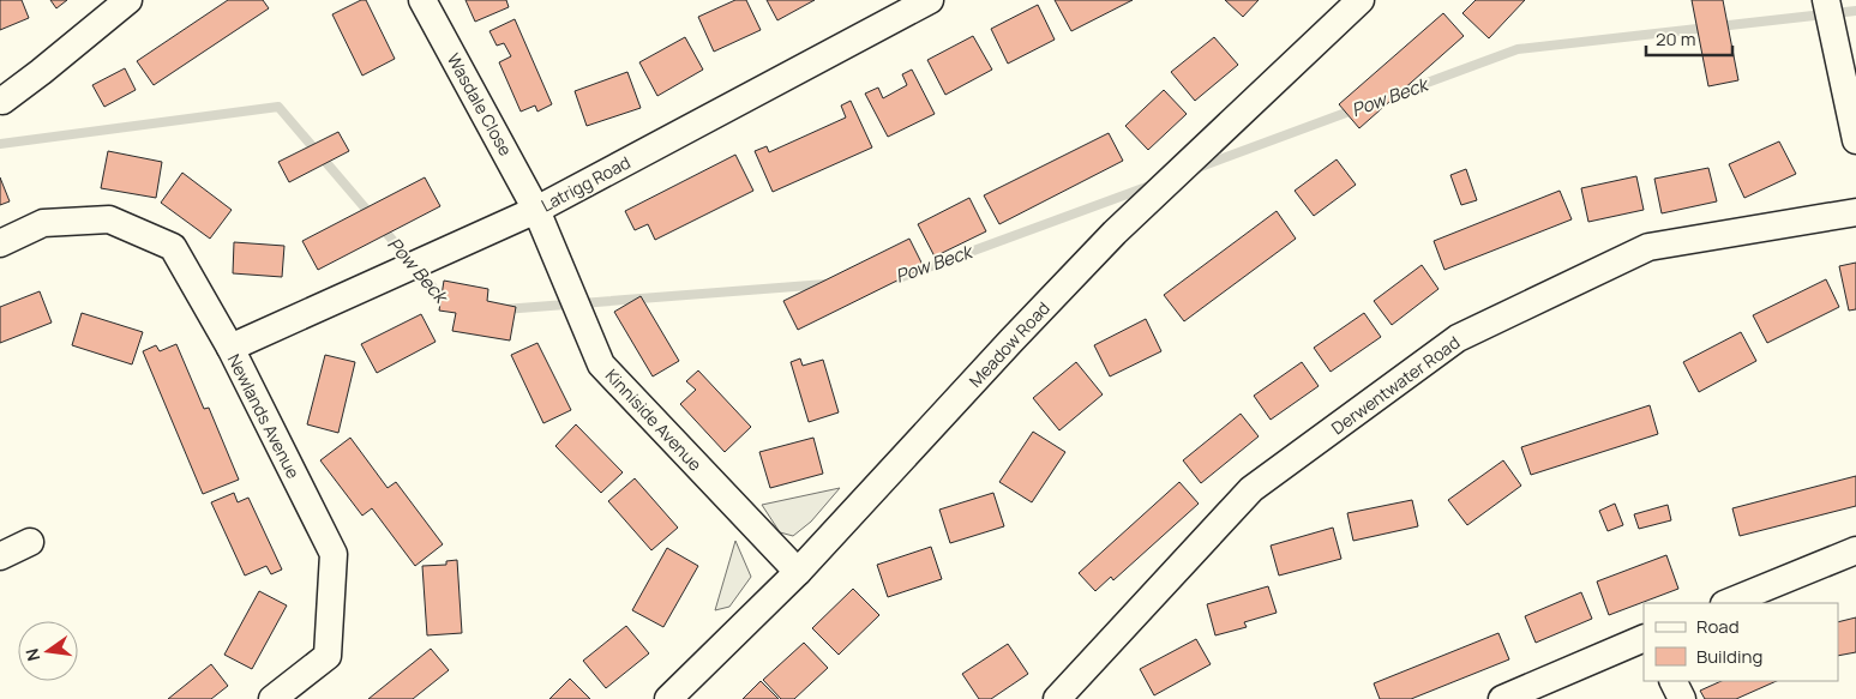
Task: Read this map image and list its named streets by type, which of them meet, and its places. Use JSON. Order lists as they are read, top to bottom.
{
  "streets": {
    "street": [
      "Wasdale Close",
      "Latrigg Road",
      "Meadow Road",
      "Derwentwater Road",
      "Newlands Avenue",
      "Kinniside Avenue"
    ]
  },
  "crossings": [
    ["Wasdale Close", "Latrigg Road"],
    ["Wasdale Close", "Kinniside Avenue"],
    ["Latrigg Road", "Newlands Avenue"],
    ["Latrigg Road", "Kinniside Avenue"],
    ["Meadow Road", "Kinniside Avenue"]
  ],
  "water": ["Pow Beck"],
  "legend": ["Road", "Building"],
  "scale_bar": "20 m",
  "north": "left"
}
